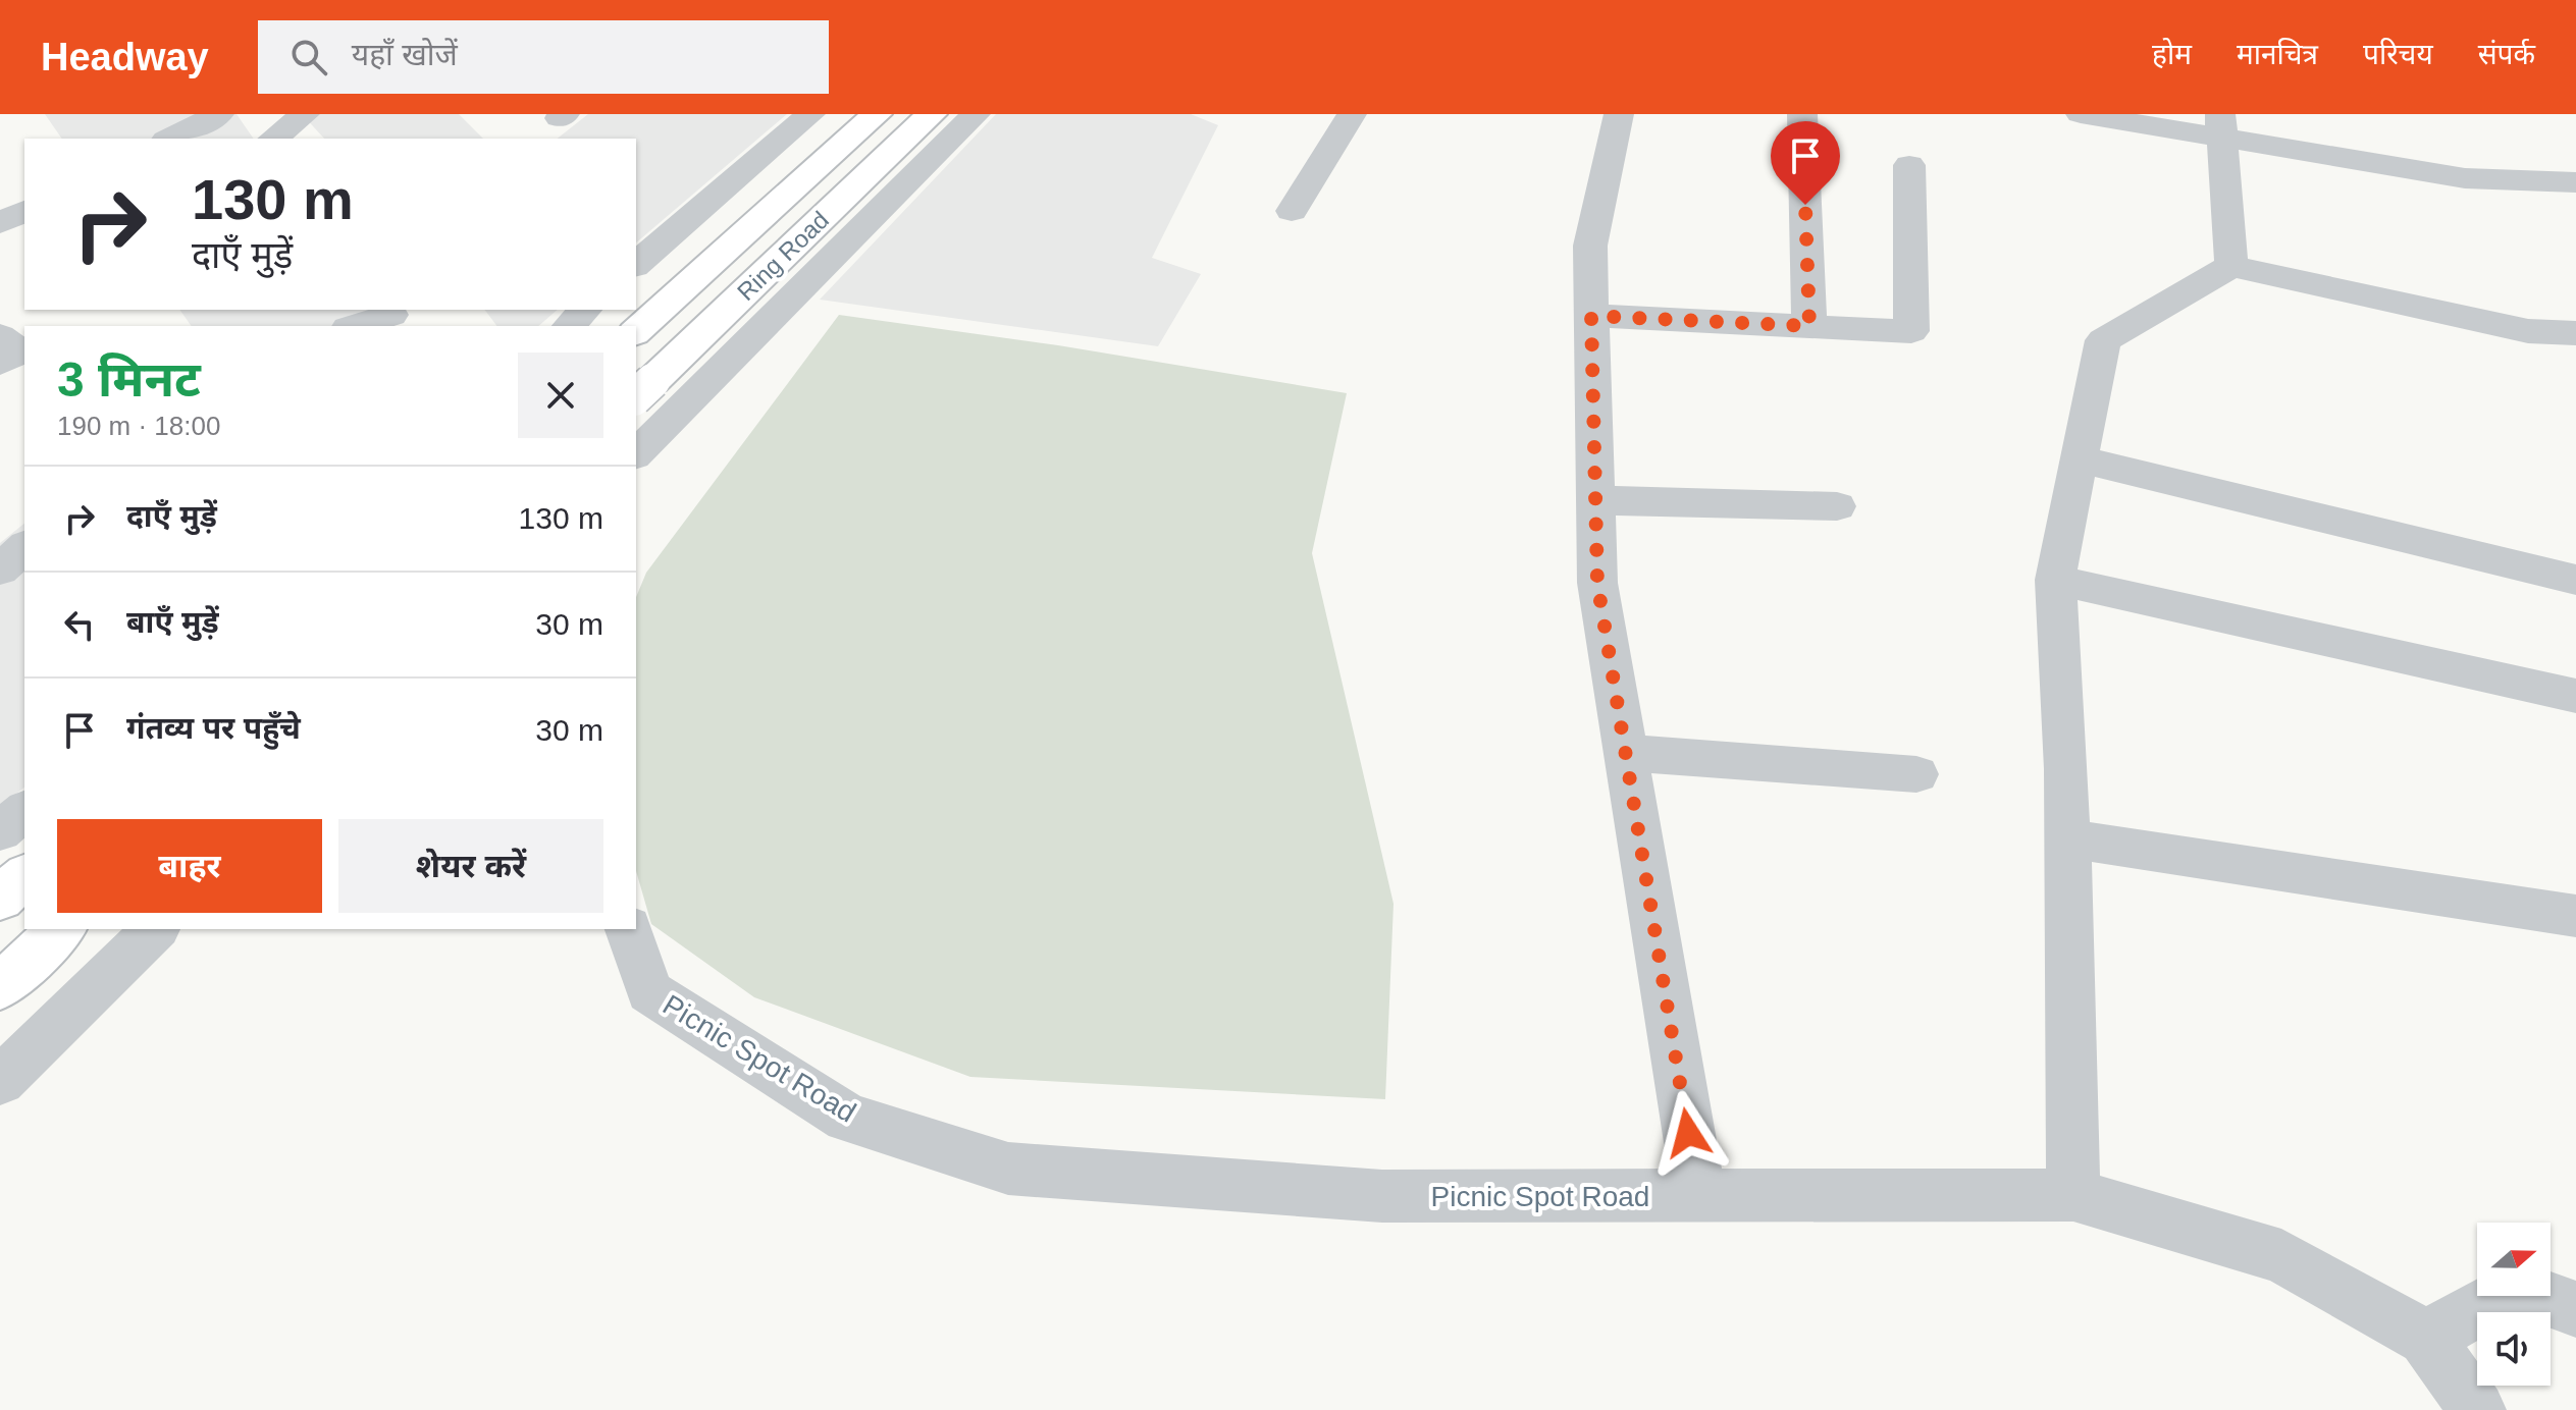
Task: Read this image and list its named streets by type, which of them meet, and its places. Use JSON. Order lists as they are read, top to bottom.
{
  "streets": {
    "highway": ["Ring Road"],
    "street": ["Picnic Spot Road"]
  },
  "north": "right",
  "page": {
    "header": "Headway",
    "search": "यहाँ खोजें",
    "nav": [
      "होम",
      "मानचित्र",
      "परिचय",
      "संपर्क"
    ],
    "turn": ["130 m", "दाएँ मुड़ें"],
    "heading": ["3 मिनट", "190 m · 18:00"],
    "list": [
      {
        "name": "दाएँ मुड़ें",
        "value": "130 m"
      },
      {
        "name": "बाएँ मुड़ें",
        "value": "30 m"
      },
      {
        "name": "गंतव्य पर पहुँचे",
        "value": "30 m"
      }
    ],
    "buttons": ["बाहर", "शेयर करें"]
  }
}
